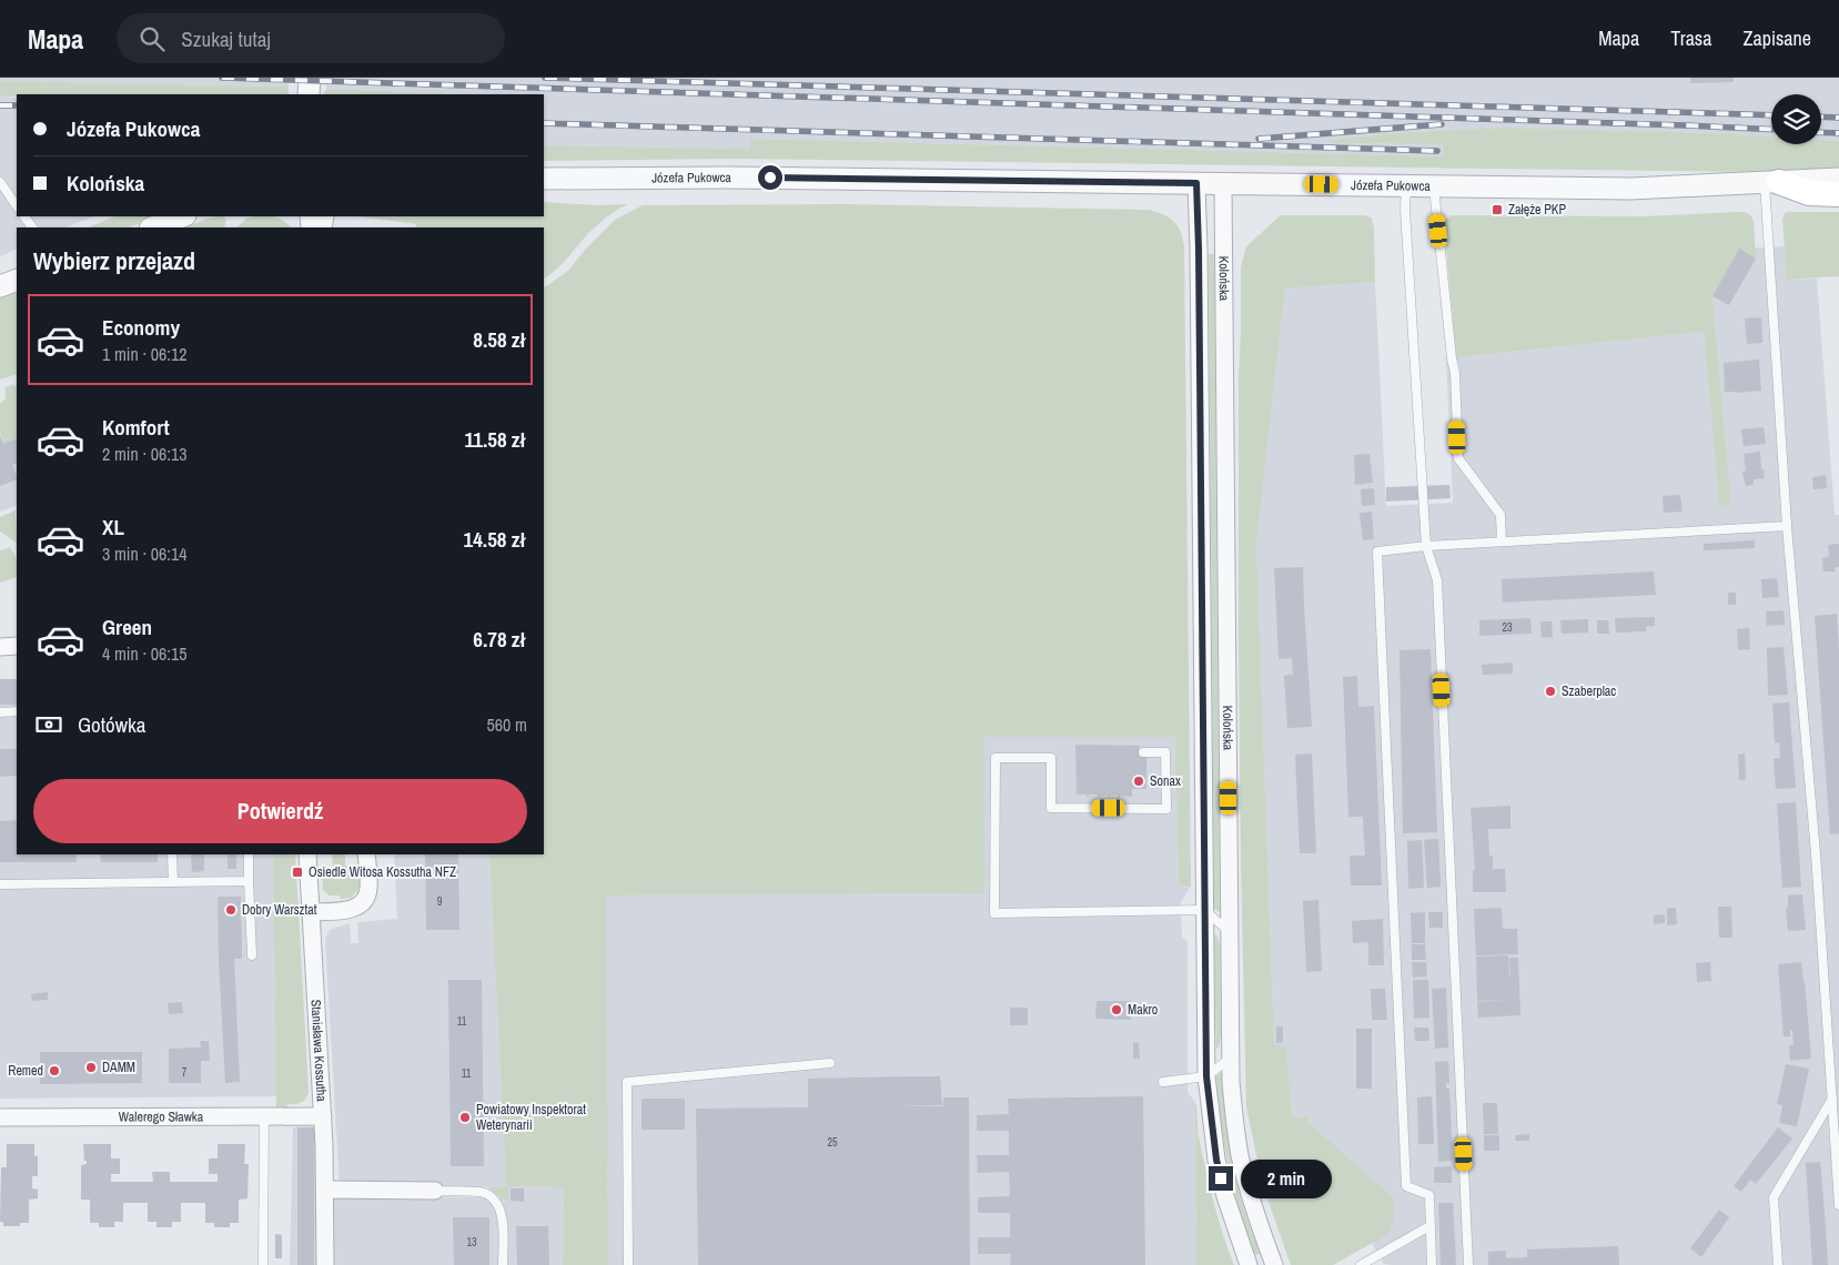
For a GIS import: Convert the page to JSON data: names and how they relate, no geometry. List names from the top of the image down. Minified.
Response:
{"streets":{"street":["Józefa Pukowca","Kolońska","Stanisława Kossutha","Walerego Sławka"]},"crossings":[["Józefa Pukowca","Kolońska"],["Stanisława Kossutha","Walerego Sławka"]],"places":{"transit":["Załęże PKP","Osiedle Witosa Kossutha NFZ"],"other":["Szaberplac","Sonax","Dobry Warsztat","Makro","DAMM","Remed","Powiatowy Inspektorat Weterynarii"]},"house_numbers":["23","9","11","7","11","25","13"],"page":{"header":"Mapa","search":"Szukaj tutaj","nav":["Mapa","Trasa","Zapisane"],"banner":["Józefa Pukowca","Kolońska"],"heading":"Wybierz przejazd","list":[{"name":"Economy","note":"1 min · 06:12","value":"8.58 zł"},{"name":"Komfort","note":"2 min · 06:13","value":"11.58 zł"},{"name":"XL","note":"3 min · 06:14","value":"14.58 zł"},{"name":"Green","note":"4 min · 06:15","value":"6.78 zł"}],"pay":["Gotówka","560 m"],"buttons":"Potwierdź","bubble":"2 min"}}
